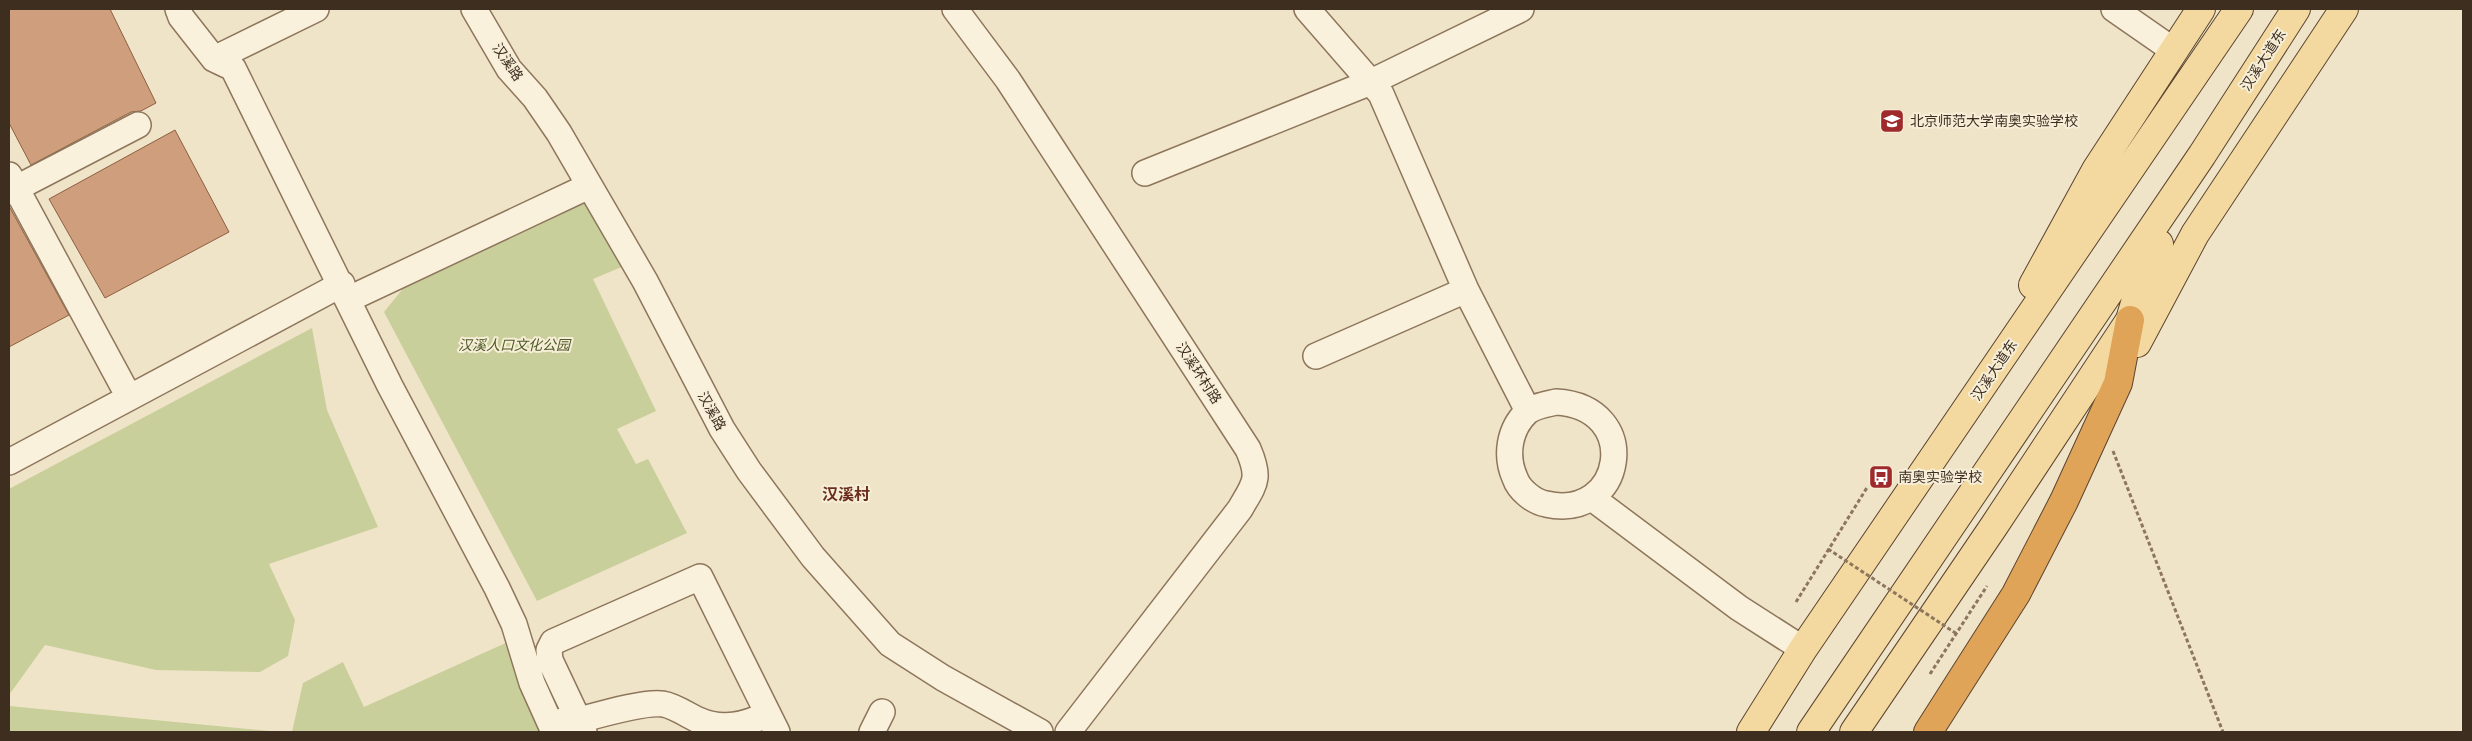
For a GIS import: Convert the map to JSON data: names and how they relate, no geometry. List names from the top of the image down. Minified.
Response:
{"streets":{"main road":["汉溪大道东"],"street":["汉溪路","汉溪环村路"]},"districts":["汉溪村"],"parks":["汉溪人口文化公园"],"places":{"school or university":["北京师范大学南奥实验学校"],"bus stop":["南奥实验学校"]}}
